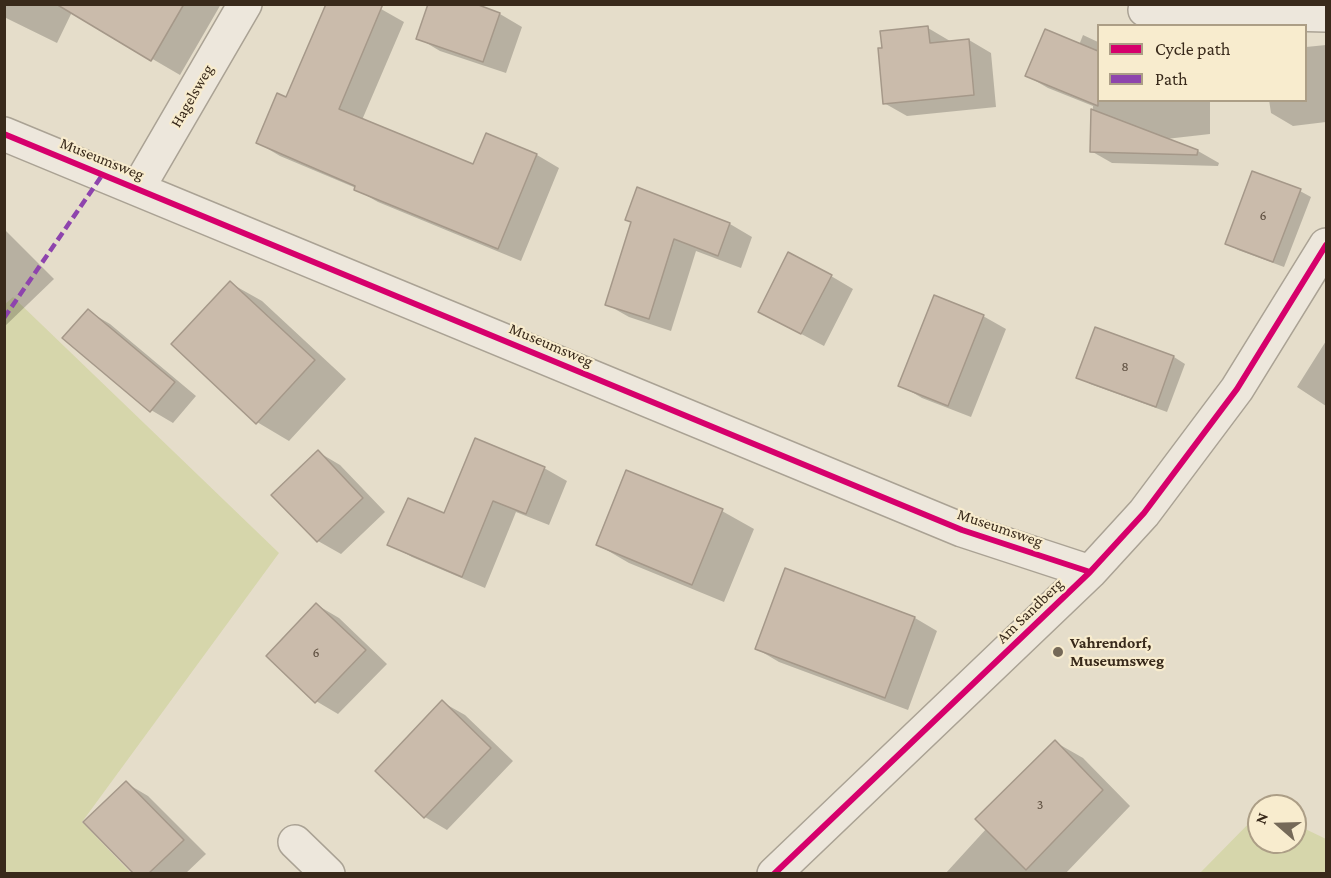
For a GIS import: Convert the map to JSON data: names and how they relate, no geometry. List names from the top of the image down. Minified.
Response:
{"streets":{"street":["Hagelsweg","Museumsweg","Am Sandberg"]},"crossings":[["Hagelsweg","Museumsweg"],["Museumsweg","Am Sandberg"]],"places":["Vahrendorf, Museumsweg"],"house_numbers":["6","8","6","3"],"legend":["Cycle path","Path"],"north":"left"}
